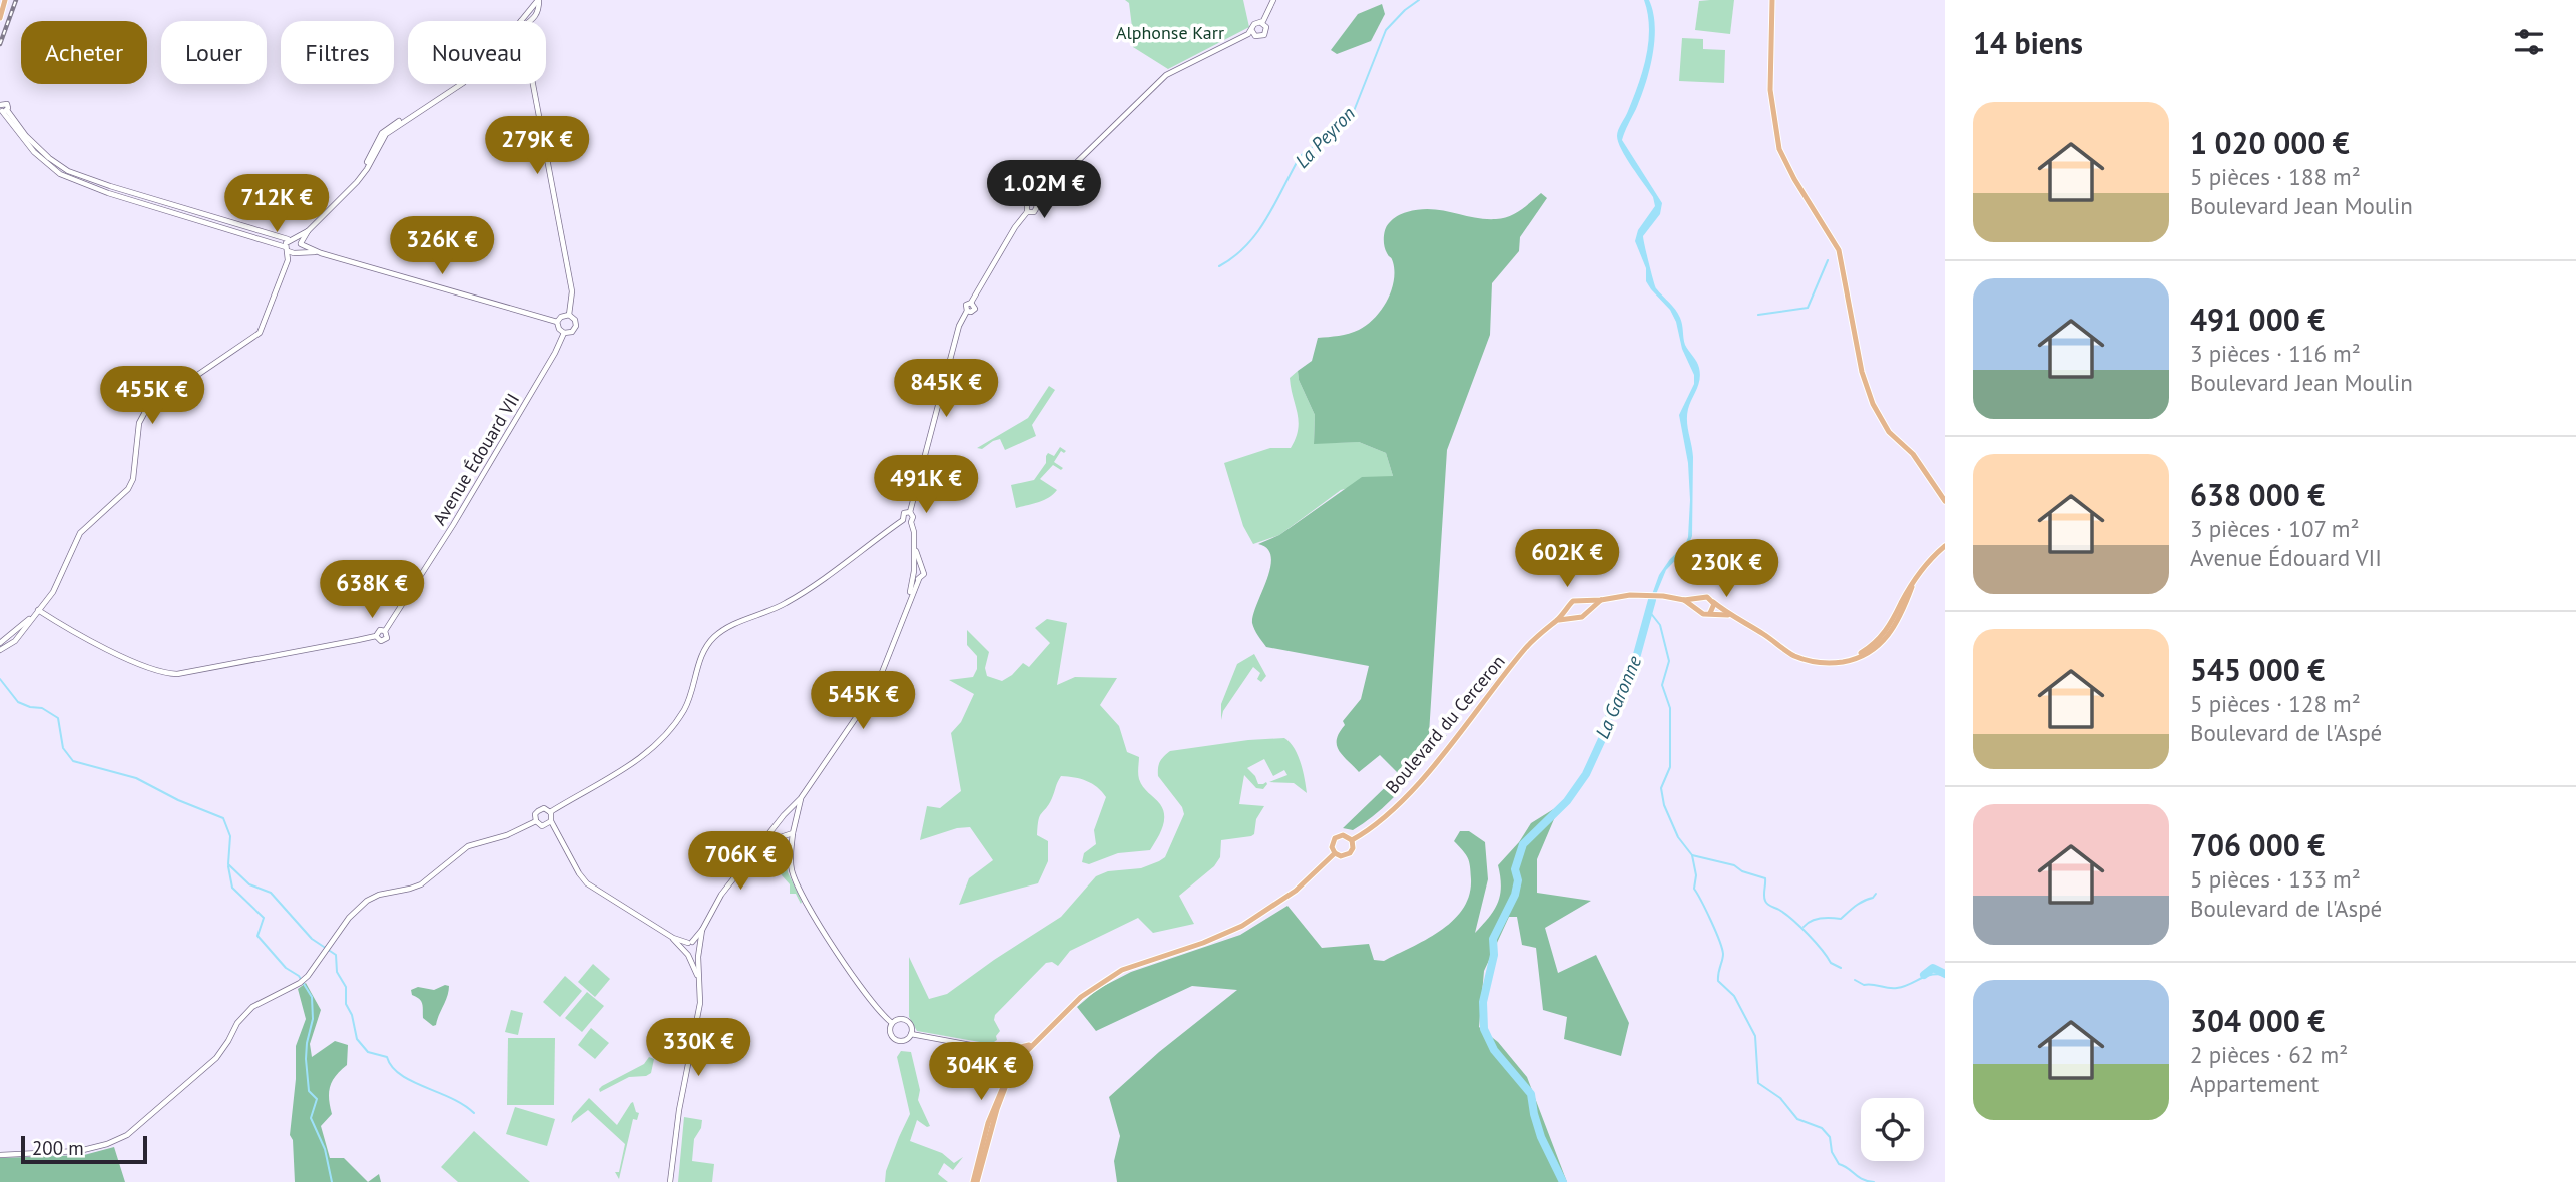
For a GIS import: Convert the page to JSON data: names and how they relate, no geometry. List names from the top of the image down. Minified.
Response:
{"streets":{"main road":["Boulevard du Cerceron"],"street":["Avenue Édouard VII"]},"water":["La Peyron","La Garonne"],"parks":["Alphonse Karr"],"scale_bar":"200 m","page":{"heading":"14 biens","chip":["Acheter","Louer","Filtres","Nouveau"],"list":[{"name":"1 020 000 €","note":"5 pièces · 188 m² · Boulevard Jean Moulin"},{"name":"491 000 €","note":"3 pièces · 116 m² · Boulevard Jean Moulin"},{"name":"638 000 €","note":"3 pièces · 107 m² · Avenue Édouard VII"},{"name":"545 000 €","note":"5 pièces · 128 m² · Boulevard de l'Aspé"},{"name":"706 000 €","note":"5 pièces · 133 m² · Boulevard de l'Aspé"},{"name":"304 000 €","note":"2 pièces · 62 m² · Appartement"}],"price":["279K €","1.02M €","712K €","326K €","845K €","455K €","491K €","602K €","230K €","638K €","545K €","706K €","330K €","304K €"],"scale":"200 m"}}
